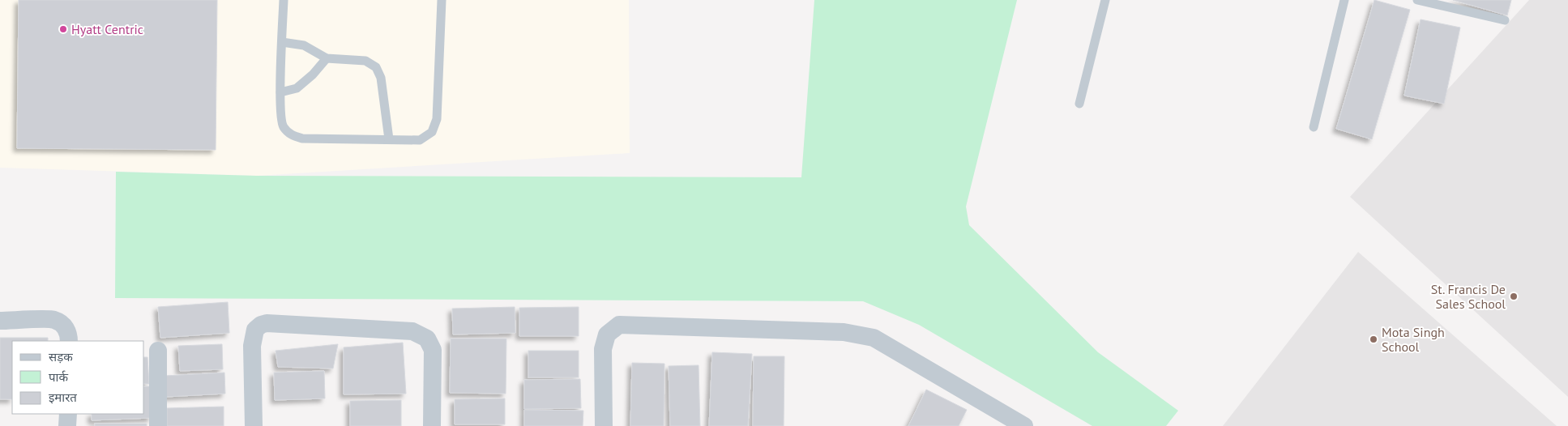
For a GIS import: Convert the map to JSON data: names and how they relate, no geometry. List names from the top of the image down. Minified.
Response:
{"places":["Hyatt Centric","St. Francis De Sales School","Mota Singh School"],"legend":["सड़क","पार्क","इमारत"]}
